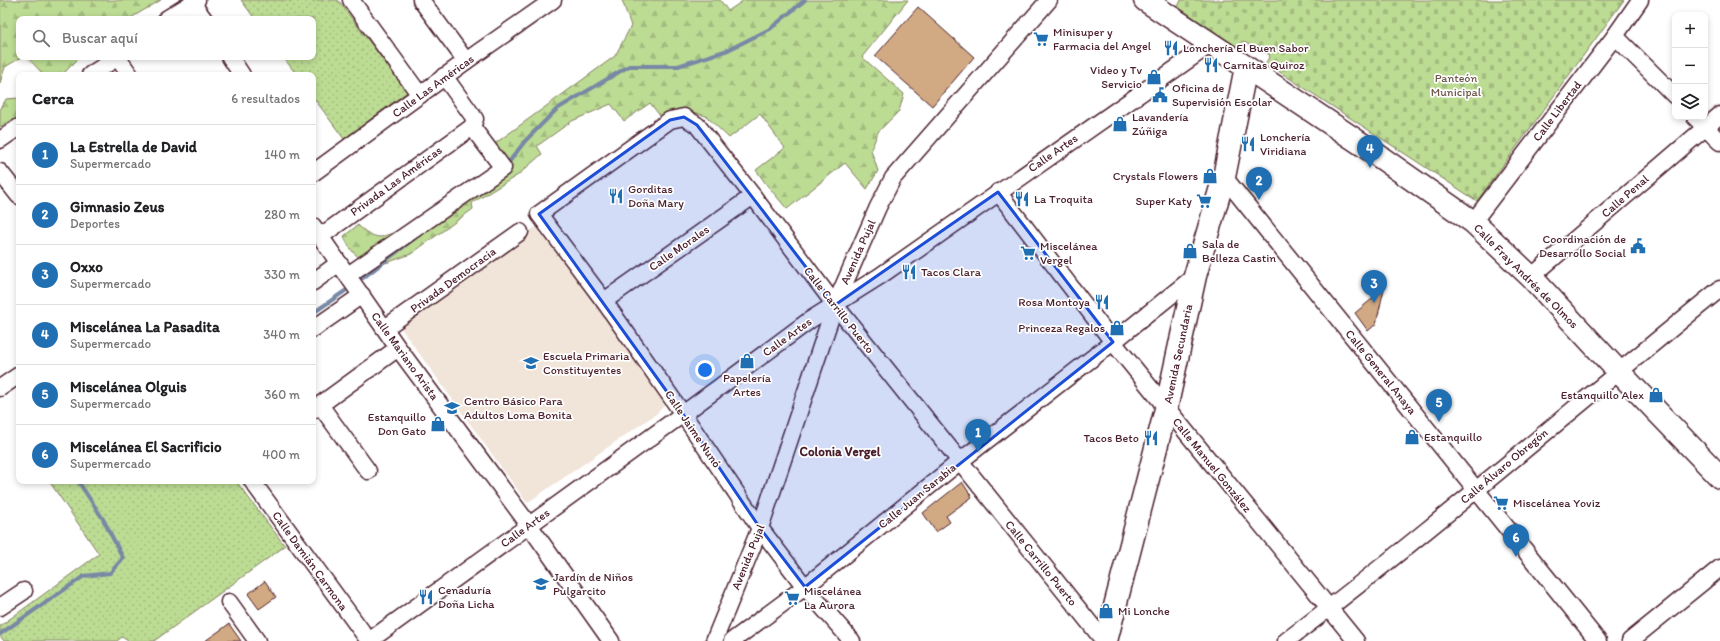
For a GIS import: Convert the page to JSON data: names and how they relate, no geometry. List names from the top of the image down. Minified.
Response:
{"streets":{"street":["Calle Las Américas","Calle Libertad","Calle Artes","Privada Las Américas","Calle Penal","Calle Morales","Avenida Pujal","Calle Fray Andrés de Olmos","Privada Democracia","Calle Carrillo Puerto","Avenida Secundaria","Calle Mariano Arista","Calle General Anaya","Calle Jaime Nunó","Calle Manuel González","Calle Álvaro Obregón","Calle Juan Sarabia","Calle Damián Carmona"]},"crossings":[["Calle Libertad","Calle Fray Andrés de Olmos"],["Calle Artes","Avenida Pujal"],["Calle Artes","Calle Fray Andrés de Olmos"],["Calle Artes","Calle Carrillo Puerto"],["Calle Artes","Calle Mariano Arista"],["Calle Artes","Calle Jaime Nunó"],["Calle Artes","Calle Manuel González"],["Calle Artes","Calle Damián Carmona"],["Privada Las Américas","Calle Mariano Arista"],["Calle Penal","Calle Fray Andrés de Olmos"],["Calle Morales","Calle Carrillo Puerto"],["Calle Morales","Calle Jaime Nunó"],["Avenida Pujal","Calle Carrillo Puerto"],["Avenida Pujal","Calle Jaime Nunó"],["Calle Fray Andrés de Olmos","Avenida Secundaria"],["Calle Fray Andrés de Olmos","Calle Álvaro Obregón"],["Privada Democracia","Calle Mariano Arista"],["Calle Carrillo Puerto","Avenida Secundaria"],["Calle Carrillo Puerto","Calle Jaime Nunó"],["Calle Carrillo Puerto","Calle Juan Sarabia"],["Avenida Secundaria","Calle General Anaya"],["Avenida Secundaria","Calle Manuel González"],["Avenida Secundaria","Calle Juan Sarabia"],["Calle General Anaya","Calle Álvaro Obregón"],["Calle Jaime Nunó","Calle Juan Sarabia"],["Calle Manuel González","Calle Álvaro Obregón"],["Calle Manuel González","Calle Juan Sarabia"]],"districts":["Colonia Vergel"],"parks":["Panteón Municipal"],"places":{"supermarket":["Minisuper y Farmacia del Angel","Super Katy","Miscelánea Vergel","Miscelánea Yoviz","Miscelánea La Aurora"],"restaurant":["Lonchería El Buen Sabor","Carnitas Quiroz","Lonchería Viridiana","Gorditas Doña Mary","La Troquita","Tacos Clara","Rosa Montoya","Tacos Beto","Cenaduría Doña Licha"],"shop":["Video y Tv Servicio","Lavandería Zúñiga","Crystals Flowers","Sala de Belleza Castin","Princeza Regalos","Papelería Artes","Estanquillo Alex","Estanquillo Don Gato","Estanquillo","Mi Lonche"],"public building":["Oficina de Supervisión Escolar","Coordinación de Desarrollo Social"],"school or university":["Escuela Primaria Constituyentes","Centro Básico Para Adultos Loma Bonita","Jardín de Niños Pulgarcito"]},"page":{"map_buttons":["+","−"],"search":"Buscar aquí","heading":["Cerca","6 resultados"],"list":[{"mark":"1","name":"La Estrella de David","note":"Supermercado","value":"140 m"},{"mark":"2","name":"Gimnasio Zeus","note":"Deportes","value":"280 m"},{"mark":"3","name":"Oxxo","note":"Supermercado","value":"330 m"},{"mark":"4","name":"Miscelánea La Pasadita","note":"Supermercado","value":"340 m"},{"mark":"5","name":"Miscelánea Olguis","note":"Supermercado","value":"360 m"},{"mark":"6","name":"Miscelánea El Sacrificio","note":"Supermercado","value":"400 m"}],"pins":["4","2","3","5","1","6"]}}
